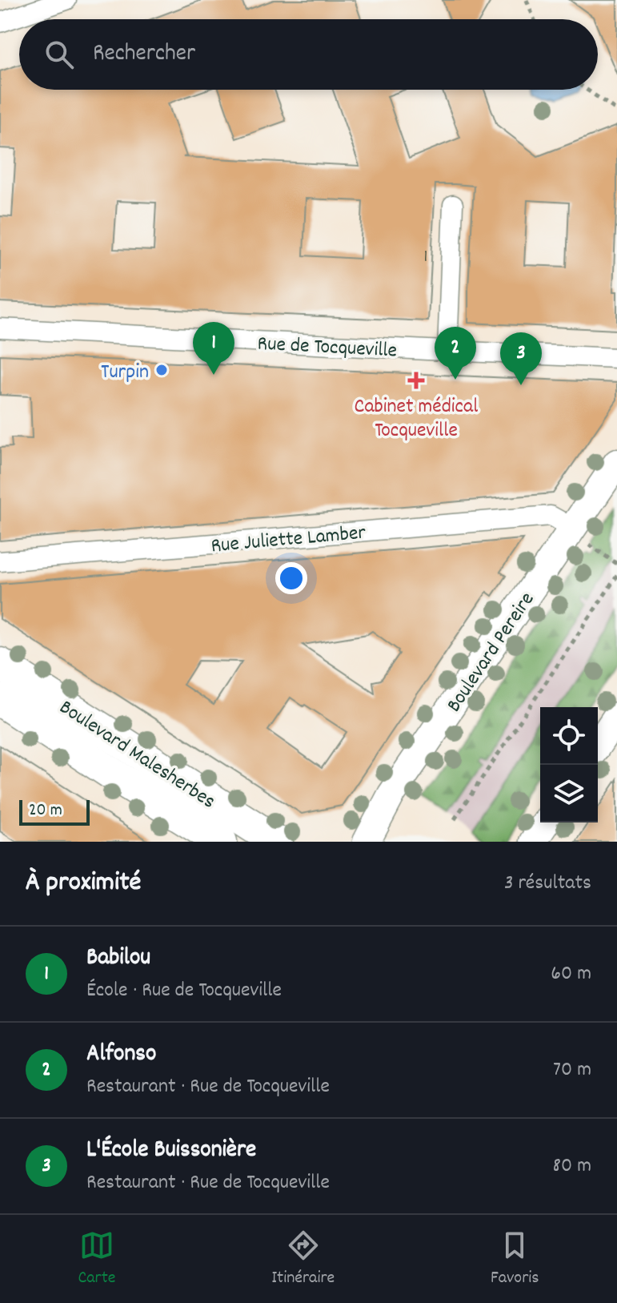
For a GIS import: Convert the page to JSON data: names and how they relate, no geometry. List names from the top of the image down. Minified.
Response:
{"streets":{"main road":["Boulevard Pereire","Boulevard Malesherbes"],"street":["Rue de Tocqueville","Rue Juliette Lamber"]},"crossings":[["Rue Juliette Lamber","Boulevard Pereire"]],"places":{"other":["Turpin"],"health":["Cabinet médical Tocqueville"]},"house_numbers":["1"],"scale_bar":"20 m","page":{"search":"Rechercher","pins":["1","2","3"],"scale":"20 m","heading":["À proximité","3 résultats"],"list":[{"mark":"1","name":"Babilou","note":"École · Rue de Tocqueville","value":"60 m"},{"mark":"2","name":"Alfonso","note":"Restaurant · Rue de Tocqueville","value":"70 m"},{"mark":"3","name":"L'École Buissonière","note":"Restaurant · Rue de Tocqueville","value":"80 m"}],"nav":["Carte","Itinéraire","Favoris"]}}
